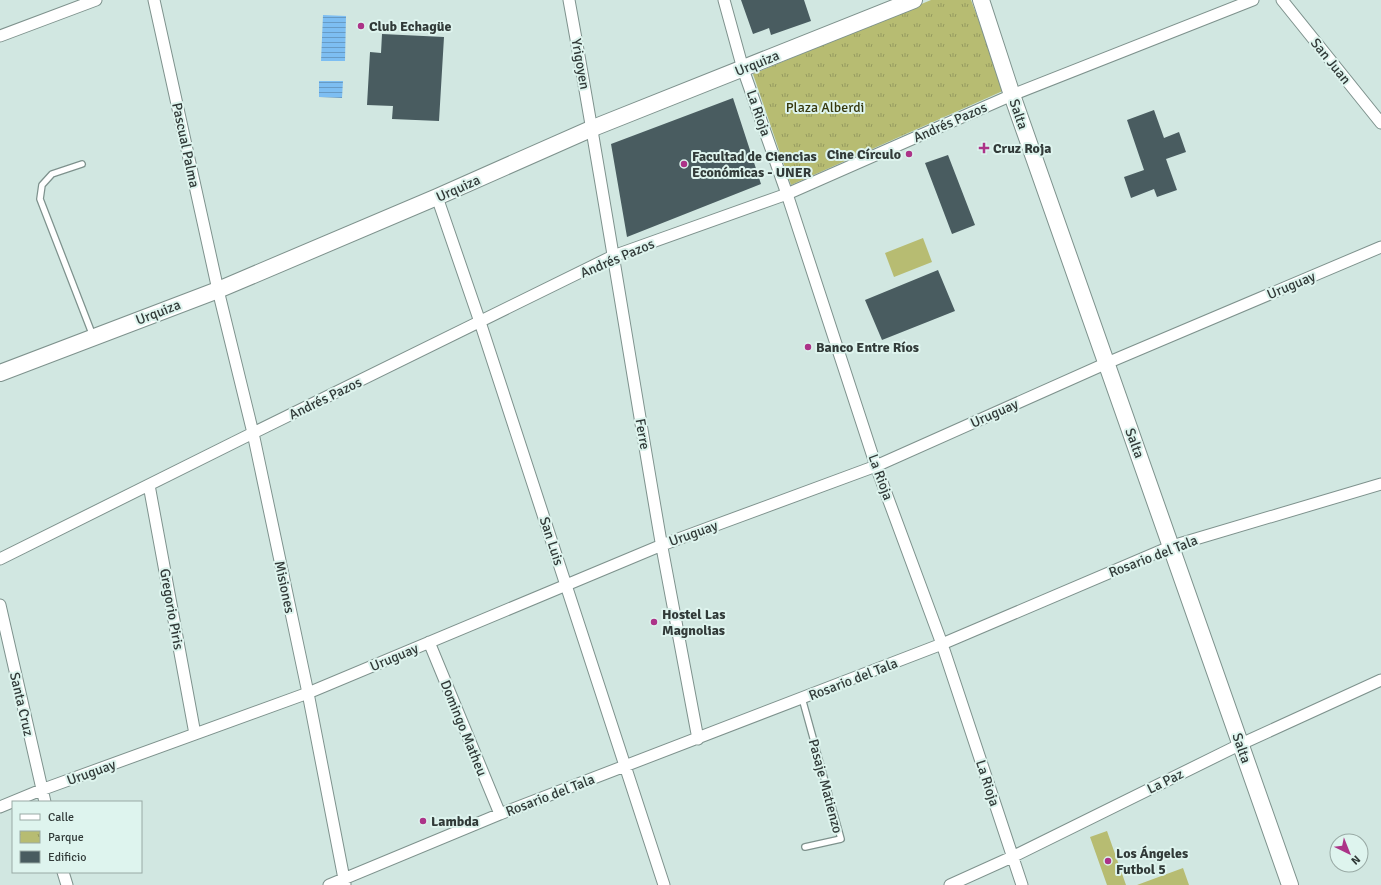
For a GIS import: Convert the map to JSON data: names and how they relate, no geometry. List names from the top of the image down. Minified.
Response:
{"streets":{"street":["San Juan","Urquiza","Yrigoyen","La Rioja","Salta","Andrés Pazos","Pascual Palma","Uruguay","Ferre","San Luis","Rosario del Tala","Misiones","Gregorio Piris","Santa Cruz","Domingo Matheu","La Paz"],"lane":["Pasaje Matienzo"]},"crossings":[["Urquiza","Yrigoyen"],["Urquiza","La Rioja"],["Urquiza","Pascual Palma"],["Urquiza","Ferre"],["Urquiza","San Luis"],["Urquiza","Misiones"],["Yrigoyen","Ferre"],["La Rioja","Andrés Pazos"],["La Rioja","Uruguay"],["La Rioja","Rosario del Tala"],["La Rioja","La Paz"],["Salta","Andrés Pazos"],["Salta","Uruguay"],["Salta","Rosario del Tala"],["Salta","La Paz"],["Andrés Pazos","Ferre"],["Andrés Pazos","San Luis"],["Andrés Pazos","Misiones"],["Andrés Pazos","Gregorio Piris"],["Pascual Palma","Misiones"],["Uruguay","Ferre"],["Uruguay","San Luis"],["Uruguay","Misiones"],["Uruguay","Gregorio Piris"],["Uruguay","Santa Cruz"],["Uruguay","Domingo Matheu"],["Ferre","Rosario del Tala"],["San Luis","Rosario del Tala"],["Rosario del Tala","Misiones"],["Rosario del Tala","Domingo Matheu"],["Rosario del Tala","Pasaje Matienzo"]],"parks":["Plaza Alberdi"],"places":{"other":["Club Echagüe","Cine Círculo","Facultad de Ciencias Económicas - UNER","Banco Entre Ríos","Hostel Las Magnolias","Lambda","Los Ángeles Futbol 5"],"health":["Cruz Roja"]},"legend":["Calle","Parque","Edificio"],"north":"bottom right"}
